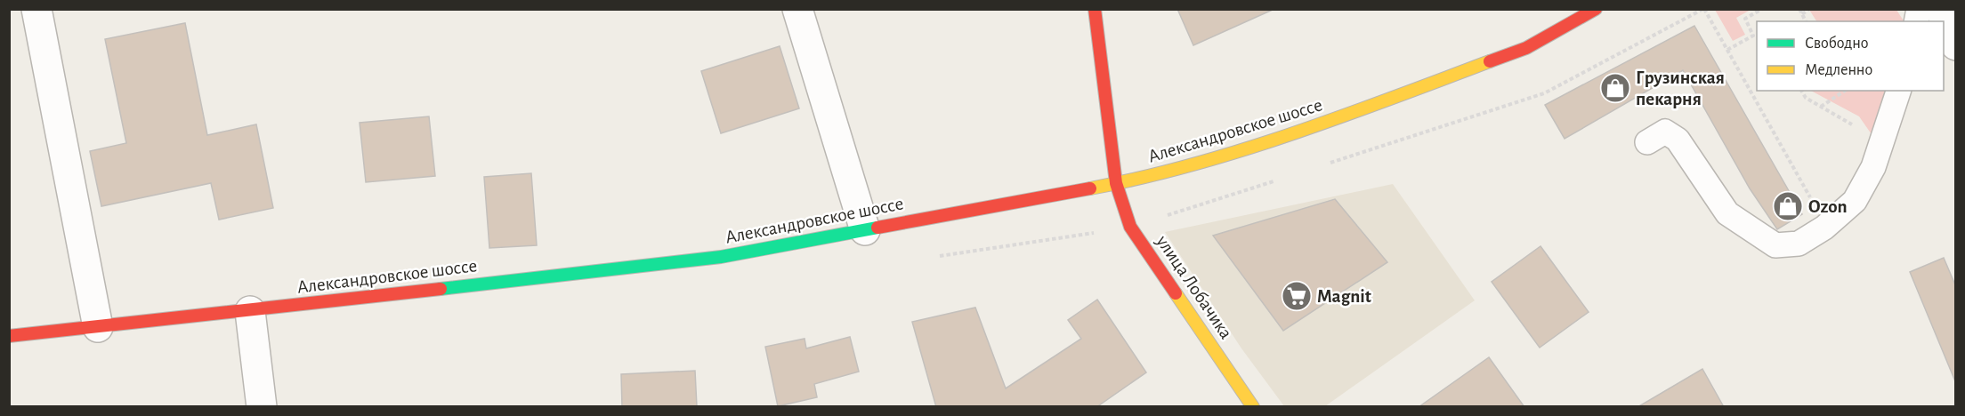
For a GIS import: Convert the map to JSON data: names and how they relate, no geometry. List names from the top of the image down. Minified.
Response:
{"streets":{"street":["Александровское шоссе","улица Лобачика"]},"crossings":[["Александровское шоссе","улица Лобачика"]],"places":{"shop":["Грузинская пекарня","Ozon"],"supermarket":["Magnit"]},"legend":["Свободно","Медленно"]}
